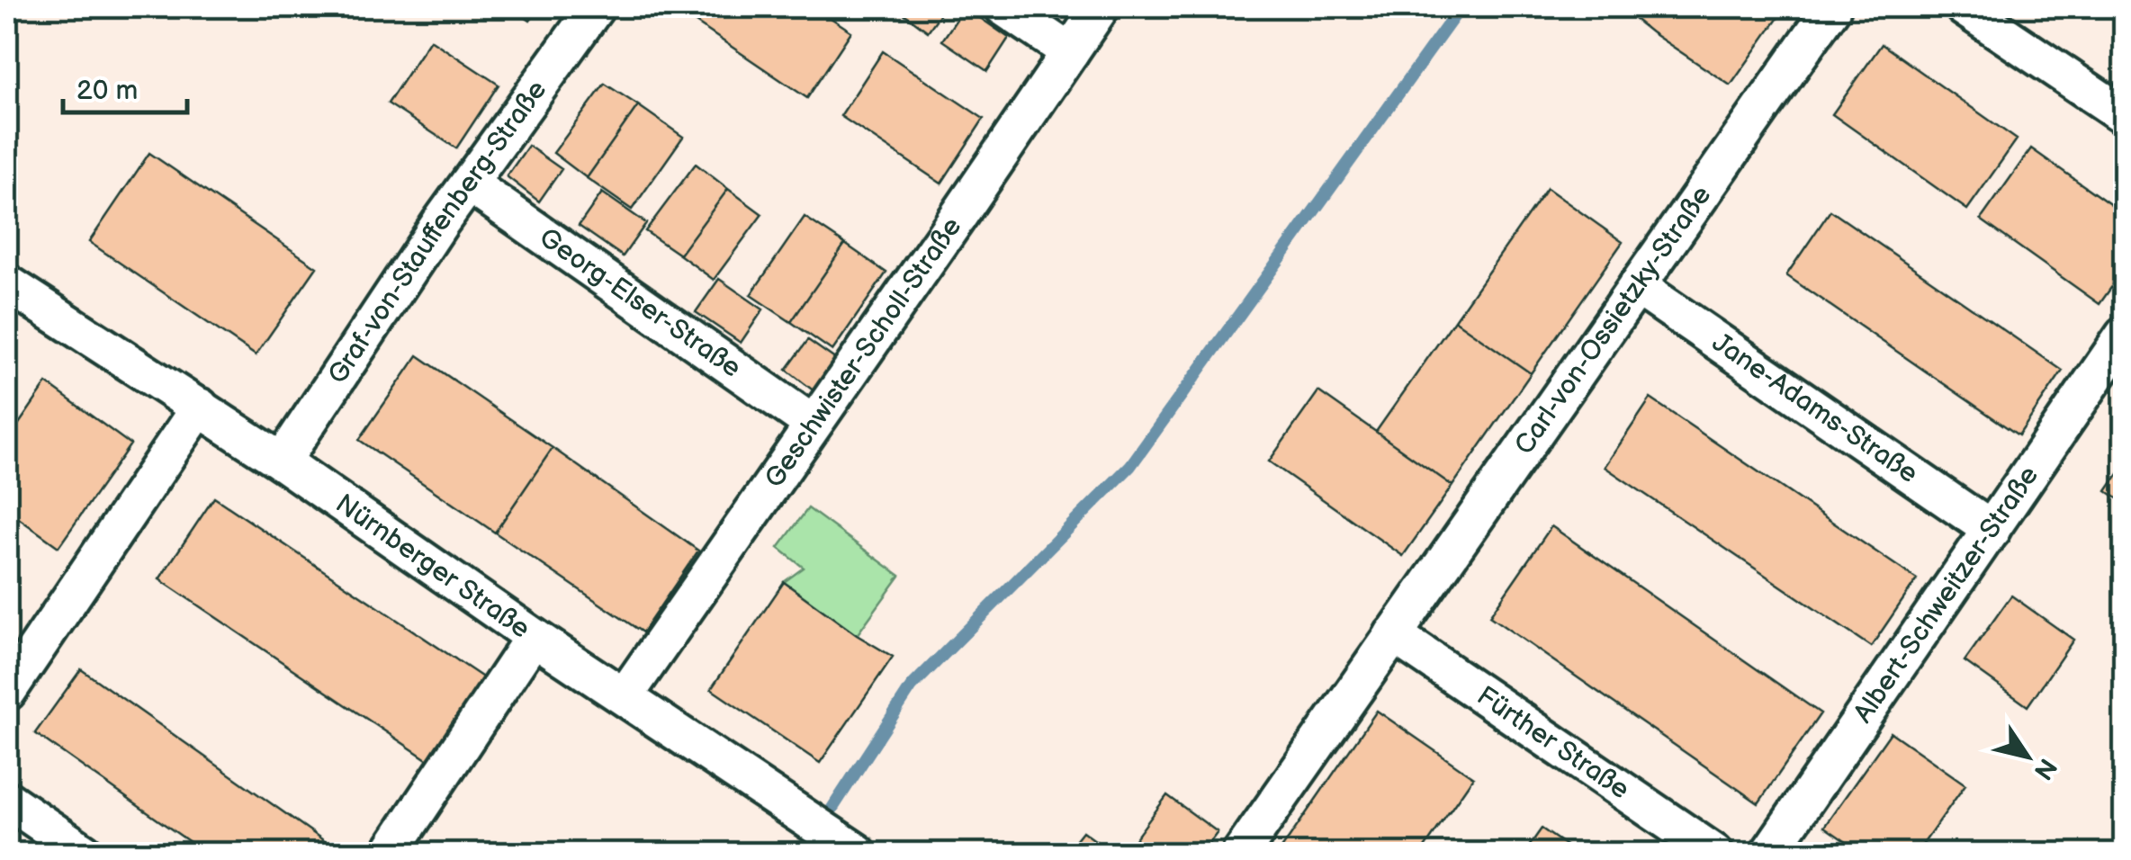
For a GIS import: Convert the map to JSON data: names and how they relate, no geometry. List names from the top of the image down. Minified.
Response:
{"streets":{"street":["Graf-von-Stauffenberg-Straße","Georg-Elser-Straße","Carl-von-Ossietzky-Straße","Geschwister-Scholl-Straße","Jane-Adams-Straße","Nürnberger Straße","Albert-Schweitzer-Straße","Fürther Straße"]},"crossings":[["Graf-von-Stauffenberg-Straße","Georg-Elser-Straße"],["Graf-von-Stauffenberg-Straße","Nürnberger Straße"],["Georg-Elser-Straße","Geschwister-Scholl-Straße"],["Carl-von-Ossietzky-Straße","Jane-Adams-Straße"],["Carl-von-Ossietzky-Straße","Fürther Straße"],["Geschwister-Scholl-Straße","Nürnberger Straße"],["Jane-Adams-Straße","Albert-Schweitzer-Straße"]],"scale_bar":"20 m","north":"bottom right"}
